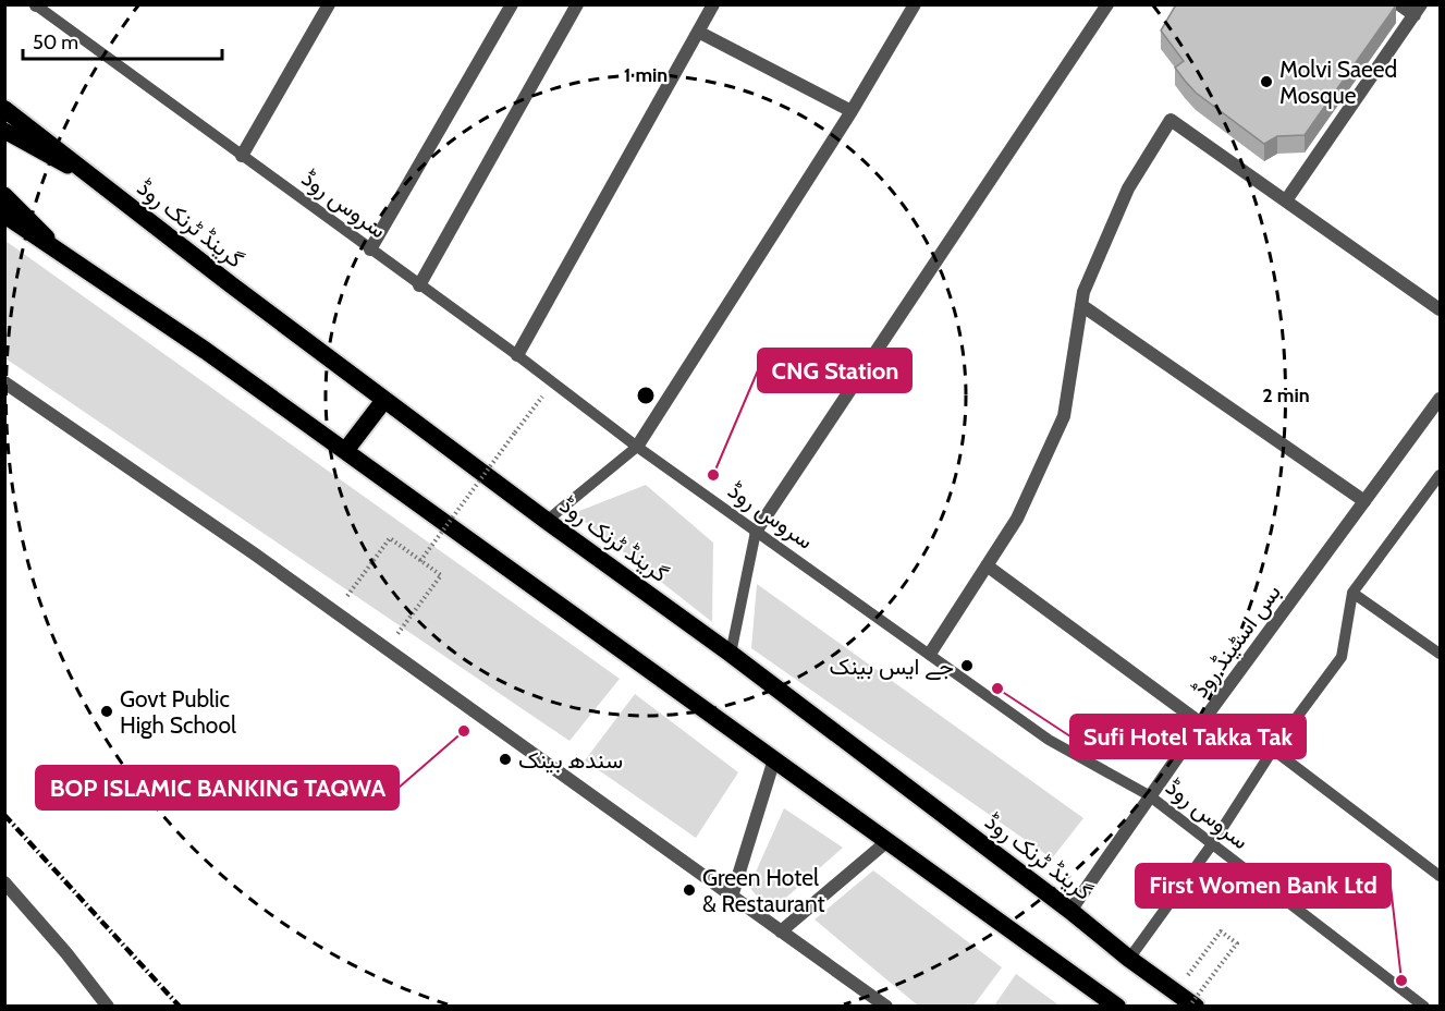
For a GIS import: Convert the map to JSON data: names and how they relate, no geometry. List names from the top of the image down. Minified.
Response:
{"streets":{"highway":["گرینڈ ٹرنک روڈ"],"street":["بس اسٹینڈ روڈ"],"lane":["سروس روڈ"]},"crossings":[["سروس روڈ","بس اسٹینڈ روڈ"],["گرینڈ ٹرنک روڈ","بس اسٹینڈ روڈ"]],"places":["Molvi Saeed Mosque","CNG Station","جے ایس بینک","Sufi Hotel Takka Tak","Govt Public High School","BOP ISLAMIC BANKING TAQWA","سندھ بینک","Green Hotel & Restaurant","First Women Bank Ltd"],"scale_bar":"50 m","rings":["1 min","2 min"]}
